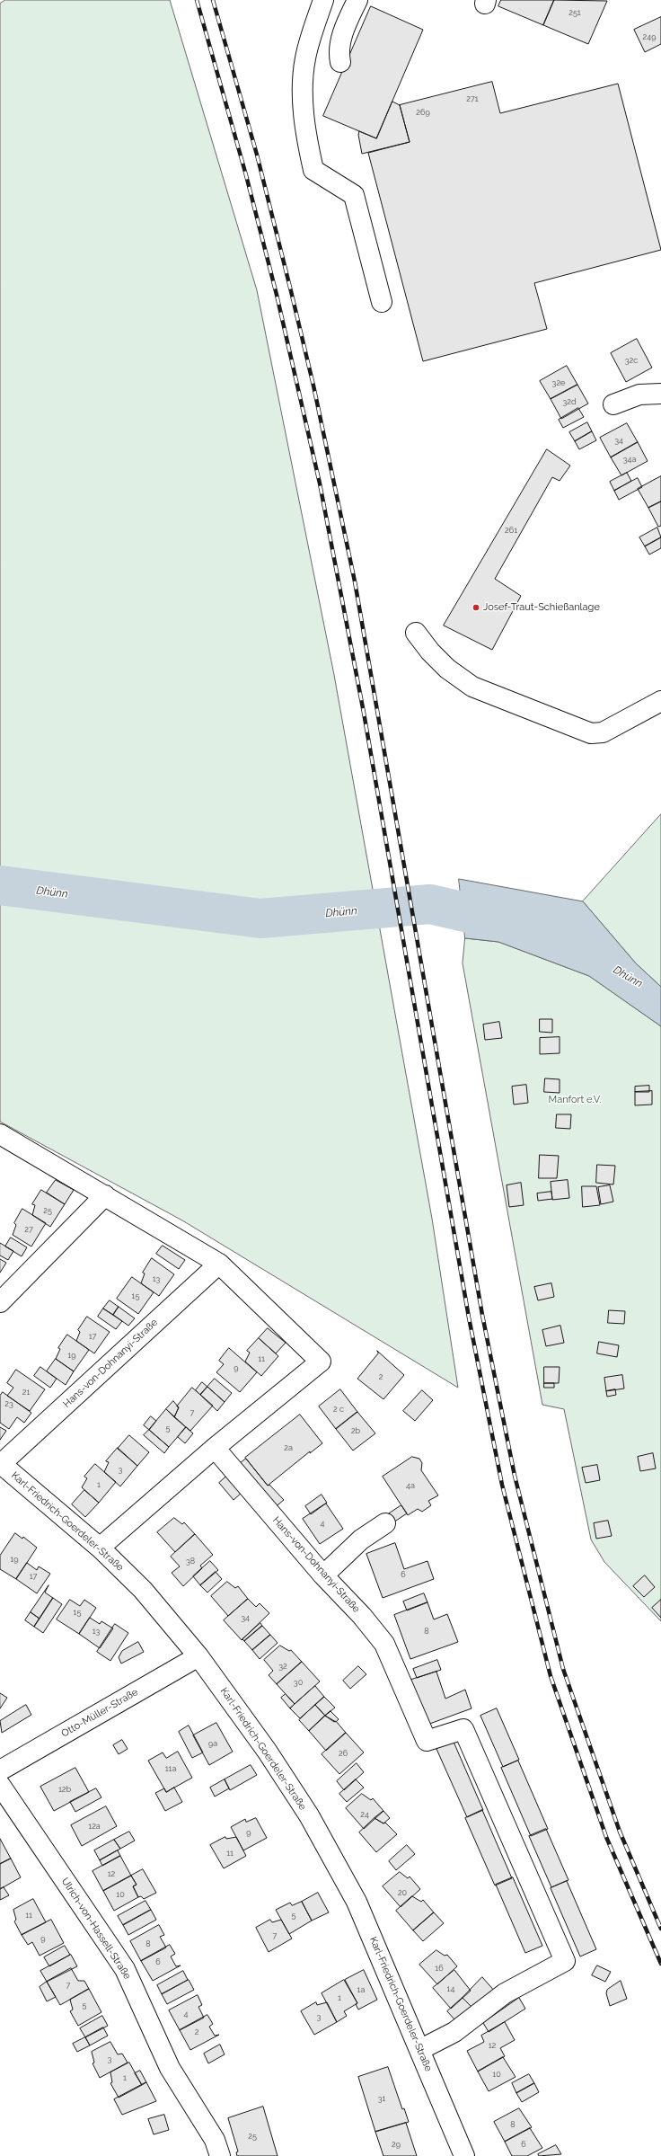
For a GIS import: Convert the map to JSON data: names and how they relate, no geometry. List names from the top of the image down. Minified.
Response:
{"streets":{"street":["Hans-von-Dohnanyi-Straße","Karl-Friedrich-Goerdeler-Straße","Otto-Müller-Straße","Ulrich-von-Hassell-Straße"]},"crossings":[["Hans-von-Dohnanyi-Straße","Karl-Friedrich-Goerdeler-Straße"],["Karl-Friedrich-Goerdeler-Straße","Otto-Müller-Straße"]],"water":["Dhünn"],"parks":["Manfort e.V."],"places":["Josef-Traut-Schießanlage"],"house_numbers":["251","249","271","269","32c","32e","32d","34","34a","261","25","27","13","15","17","19","11","9","2","21","23","2 c","7","5","2b","2a","3","1","4a","4","19","38","6","17","15","34","13","8","32","30","9a","26","11a","12b","24","12a","9","11","12","20","10","11","5","7","9","8","6","16","7","14","1a","1","5","4","3","2","12","3","10","1","31","8","25","29","6"]}
